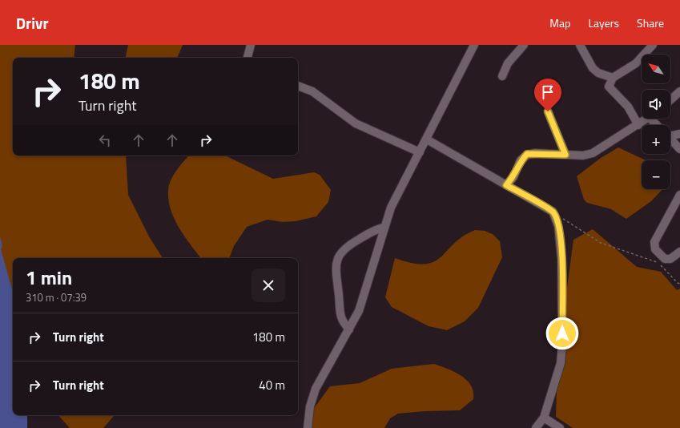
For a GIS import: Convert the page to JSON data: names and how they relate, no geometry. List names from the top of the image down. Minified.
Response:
{"north":"top left","page":{"header":"Drivr","nav":["Map","Layers","Share"],"map_buttons":["+","−"],"turn":["180 m","Turn right"],"heading":["1 min","310 m · 07:39"],"list":[{"name":"Turn right","value":"180 m"},{"name":"Turn right","value":"40 m"}]}}
